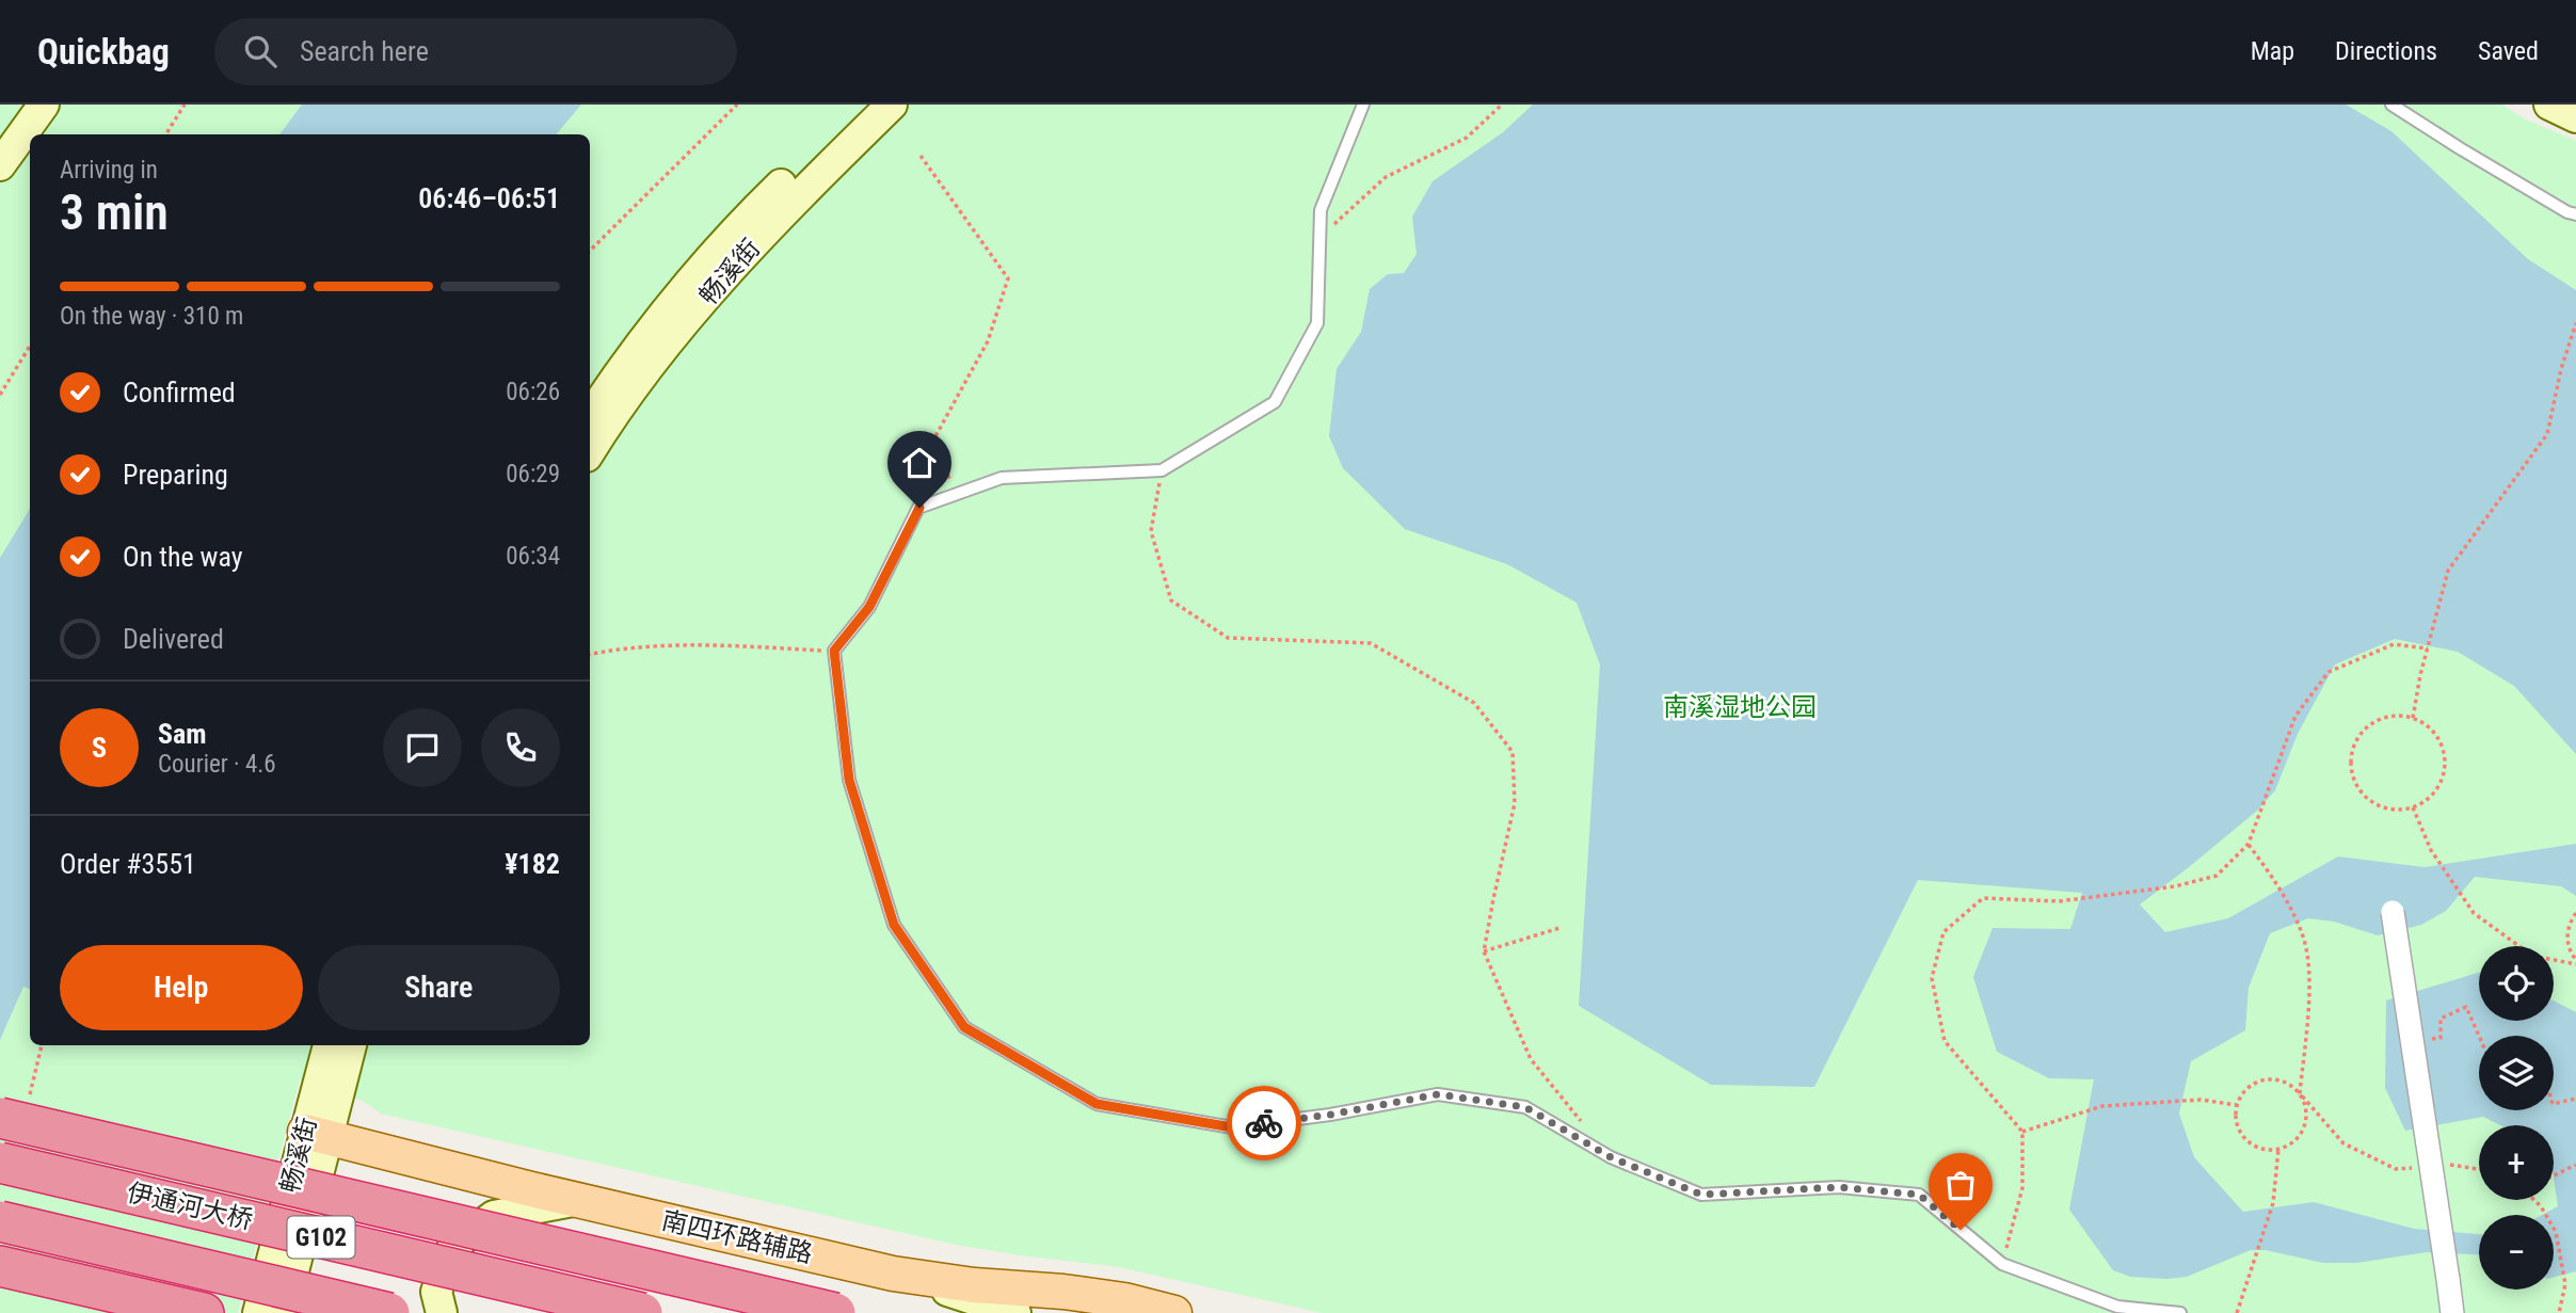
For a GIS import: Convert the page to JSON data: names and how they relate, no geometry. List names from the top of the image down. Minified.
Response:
{"streets":{"highway":["伊通河大桥","G102"],"main road":["畅溪街","南四环路辅路"]},"crossings":[["畅溪街","南四环路辅路"]],"parks":["南溪湿地公园"],"page":{"header":"Quickbag","search":"Search here","nav":["Map","Directions","Saved"],"heading":["3 min","Arriving in","06:46–06:51"],"panel":["Sam","Courier · 4.6","Order #3551","¥182"],"bar":"On the way · 310 m","list":[["Confirmed","06:26"],["Preparing","06:29"],["On the way","06:34"],"Delivered"],"round":"S","buttons":["Help","Share"],"map_buttons":["+","−"]}}
